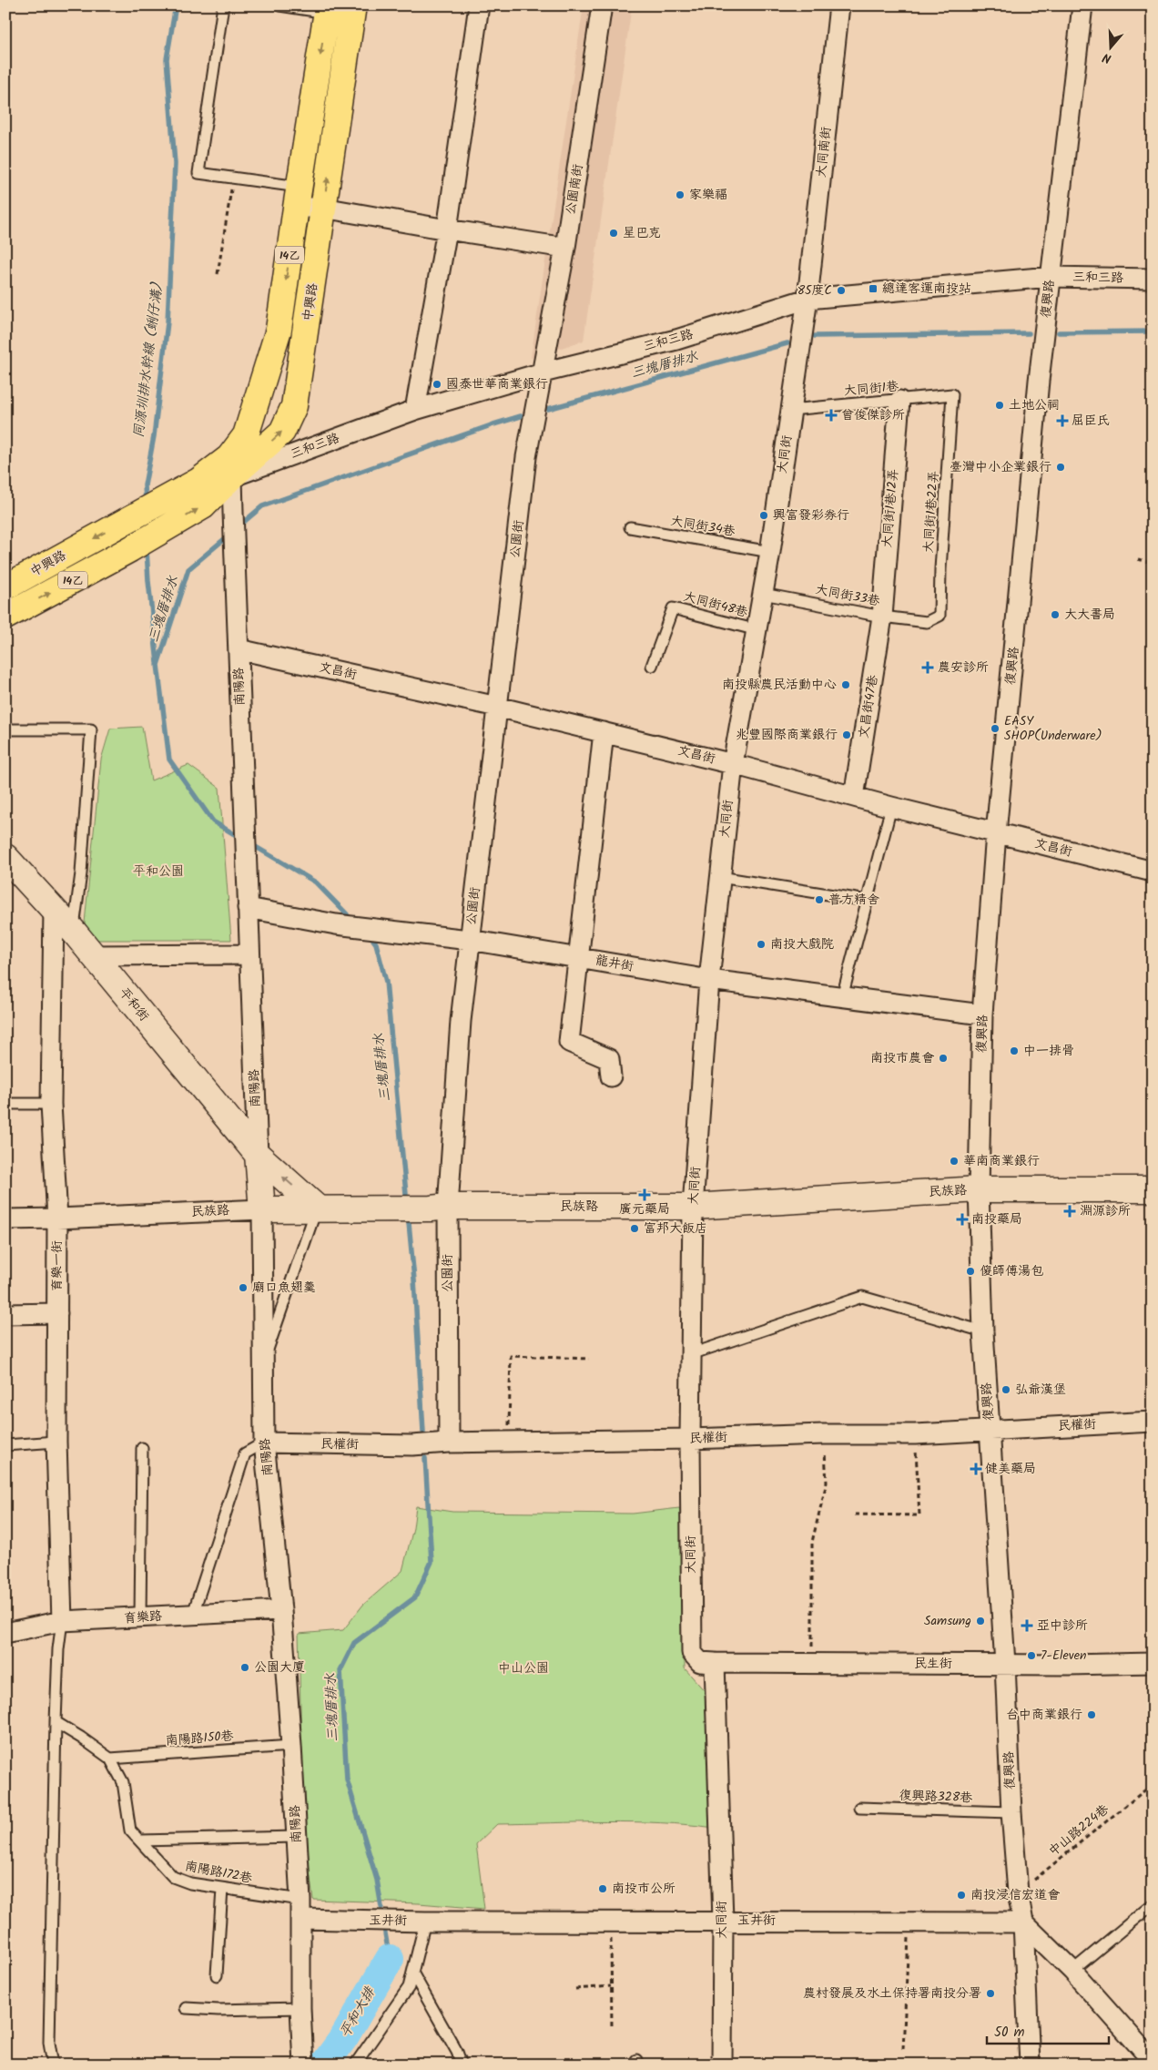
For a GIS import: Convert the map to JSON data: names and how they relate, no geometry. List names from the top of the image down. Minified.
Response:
{"streets":{"main road":["14乙","中興路","南陽路","平和街","民族路"],"street":["大同南街","公園南街","三和三路","復興路","大同街","大同街1巷12弄","公園街","文昌街","文昌街47巷","龍井街","育樂一街","民權街","育樂路","民生街","玉井街"],"lane":["大同街1巷","大同街1巷22弄","大同街34巷","大同街33巷","大同街48巷","南陽路150巷","復興路328巷","南陽路172巷"],"path":["中山路224巷"]},"crossings":[["大同南街","三和三路"],["大同南街","大同街"],["公園南街","三和三路"],["公園南街","公園街"],["三和三路","復興路"],["三和三路","中興路"],["三和三路","大同街"],["三和三路","公園街"],["三和三路","南陽路"],["復興路","文昌街"],["復興路","龍井街"],["復興路","民族路"],["復興路","民權街"],["復興路","民生街"],["復興路","復興路328巷"],["復興路","中山路224巷"],["復興路","玉井街"],["中興路","南陽路"],["大同街1巷","大同街"],["大同街1巷","大同街1巷12弄"],["大同街1巷","大同街1巷22弄"],["大同街","大同街34巷"],["大同街","大同街33巷"],["大同街","大同街48巷"],["大同街","文昌街"],["大同街","龍井街"],["大同街","民族路"],["大同街","民權街"],["大同街","民生街"],["大同街","玉井街"],["大同街1巷12弄","大同街33巷"],["大同街1巷12弄","文昌街47巷"],["大同街1巷22弄","大同街33巷"],["公園街","文昌街"],["公園街","龍井街"],["公園街","民族路"],["公園街","民權街"],["大同街33巷","文昌街47巷"],["文昌街","南陽路"],["文昌街","文昌街47巷"],["南陽路","龍井街"],["南陽路","平和街"],["南陽路","民族路"],["南陽路","民權街"],["南陽路","育樂路"],["南陽路","南陽路150巷"],["南陽路","南陽路172巷"],["南陽路","玉井街"],["平和街","民族路"],["平和街","育樂一街"],["民族路","育樂一街"],["育樂一街","育樂路"],["南陽路150巷","南陽路172巷"]],"water":["同源圳排水幹線 (蜊仔溝)","三塊厝排水","平和大排"],"parks":["平和公園","中山公園"],"places":{"other":["家樂福","星巴克","85度C","國泰世華商業銀行","土地公祠","臺灣中小企業銀行","興富發彩券行","大大書局","南投縣農民活動中心","EASY SHOP(Underware)","兆豐國際商業銀行","普方精舍","南投大戲院","中一排骨","南投市農會","華南商業銀行","富邦大飯店","傻師傅湯包","廟口魚翅羹","弘爺漢堡","Samsung","7-Eleven","公園大廈","台中商業銀行","南投市公所","南投浸信宏道會","農村發展及水土保持署南投分署"],"transit":["總達客運南投站"],"health":["曾俊傑診所","屈臣氏","農安診所","廣元藥局","淵源診所","南投藥局","健美藥局","亞中診所"]},"scale_bar":"50 m","north":"bottom"}
